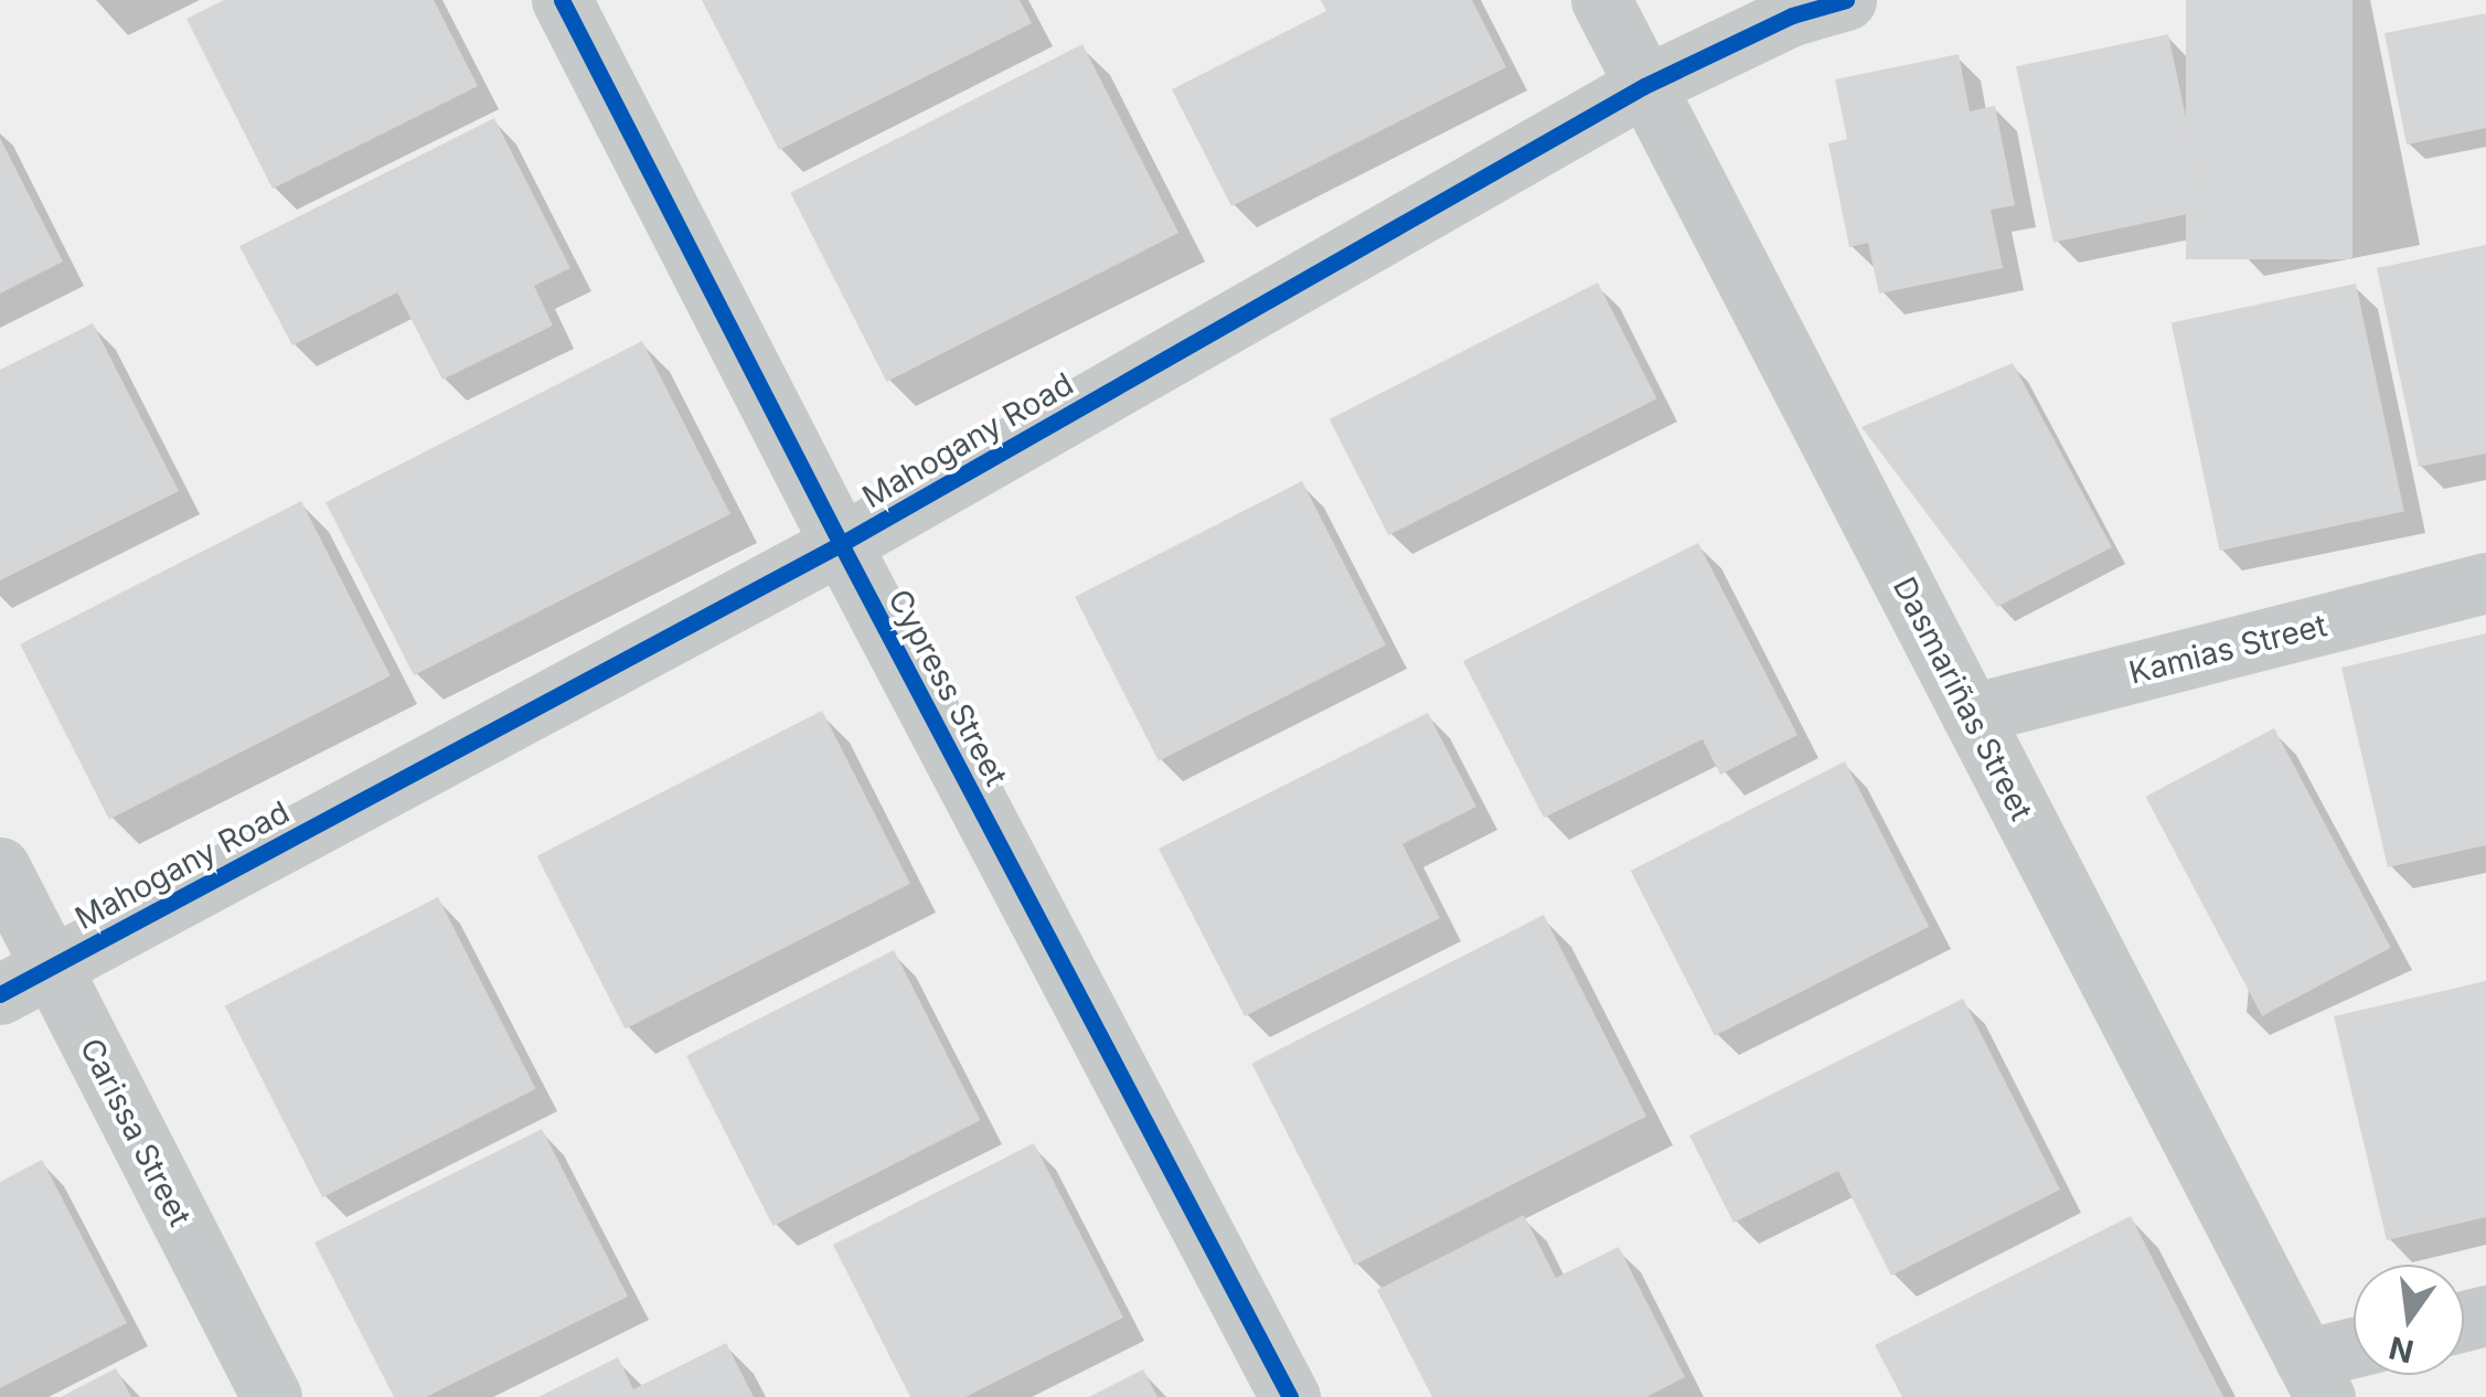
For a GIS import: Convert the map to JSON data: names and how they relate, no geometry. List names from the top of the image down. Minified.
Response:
{"streets":{"street":["Mahogany Road","Kamias Street","Cypress Street","Dasmariñas Street","Carissa Street"]},"crossings":[["Mahogany Road","Cypress Street"],["Mahogany Road","Dasmariñas Street"],["Mahogany Road","Carissa Street"],["Kamias Street","Dasmariñas Street"]],"north":"bottom"}
